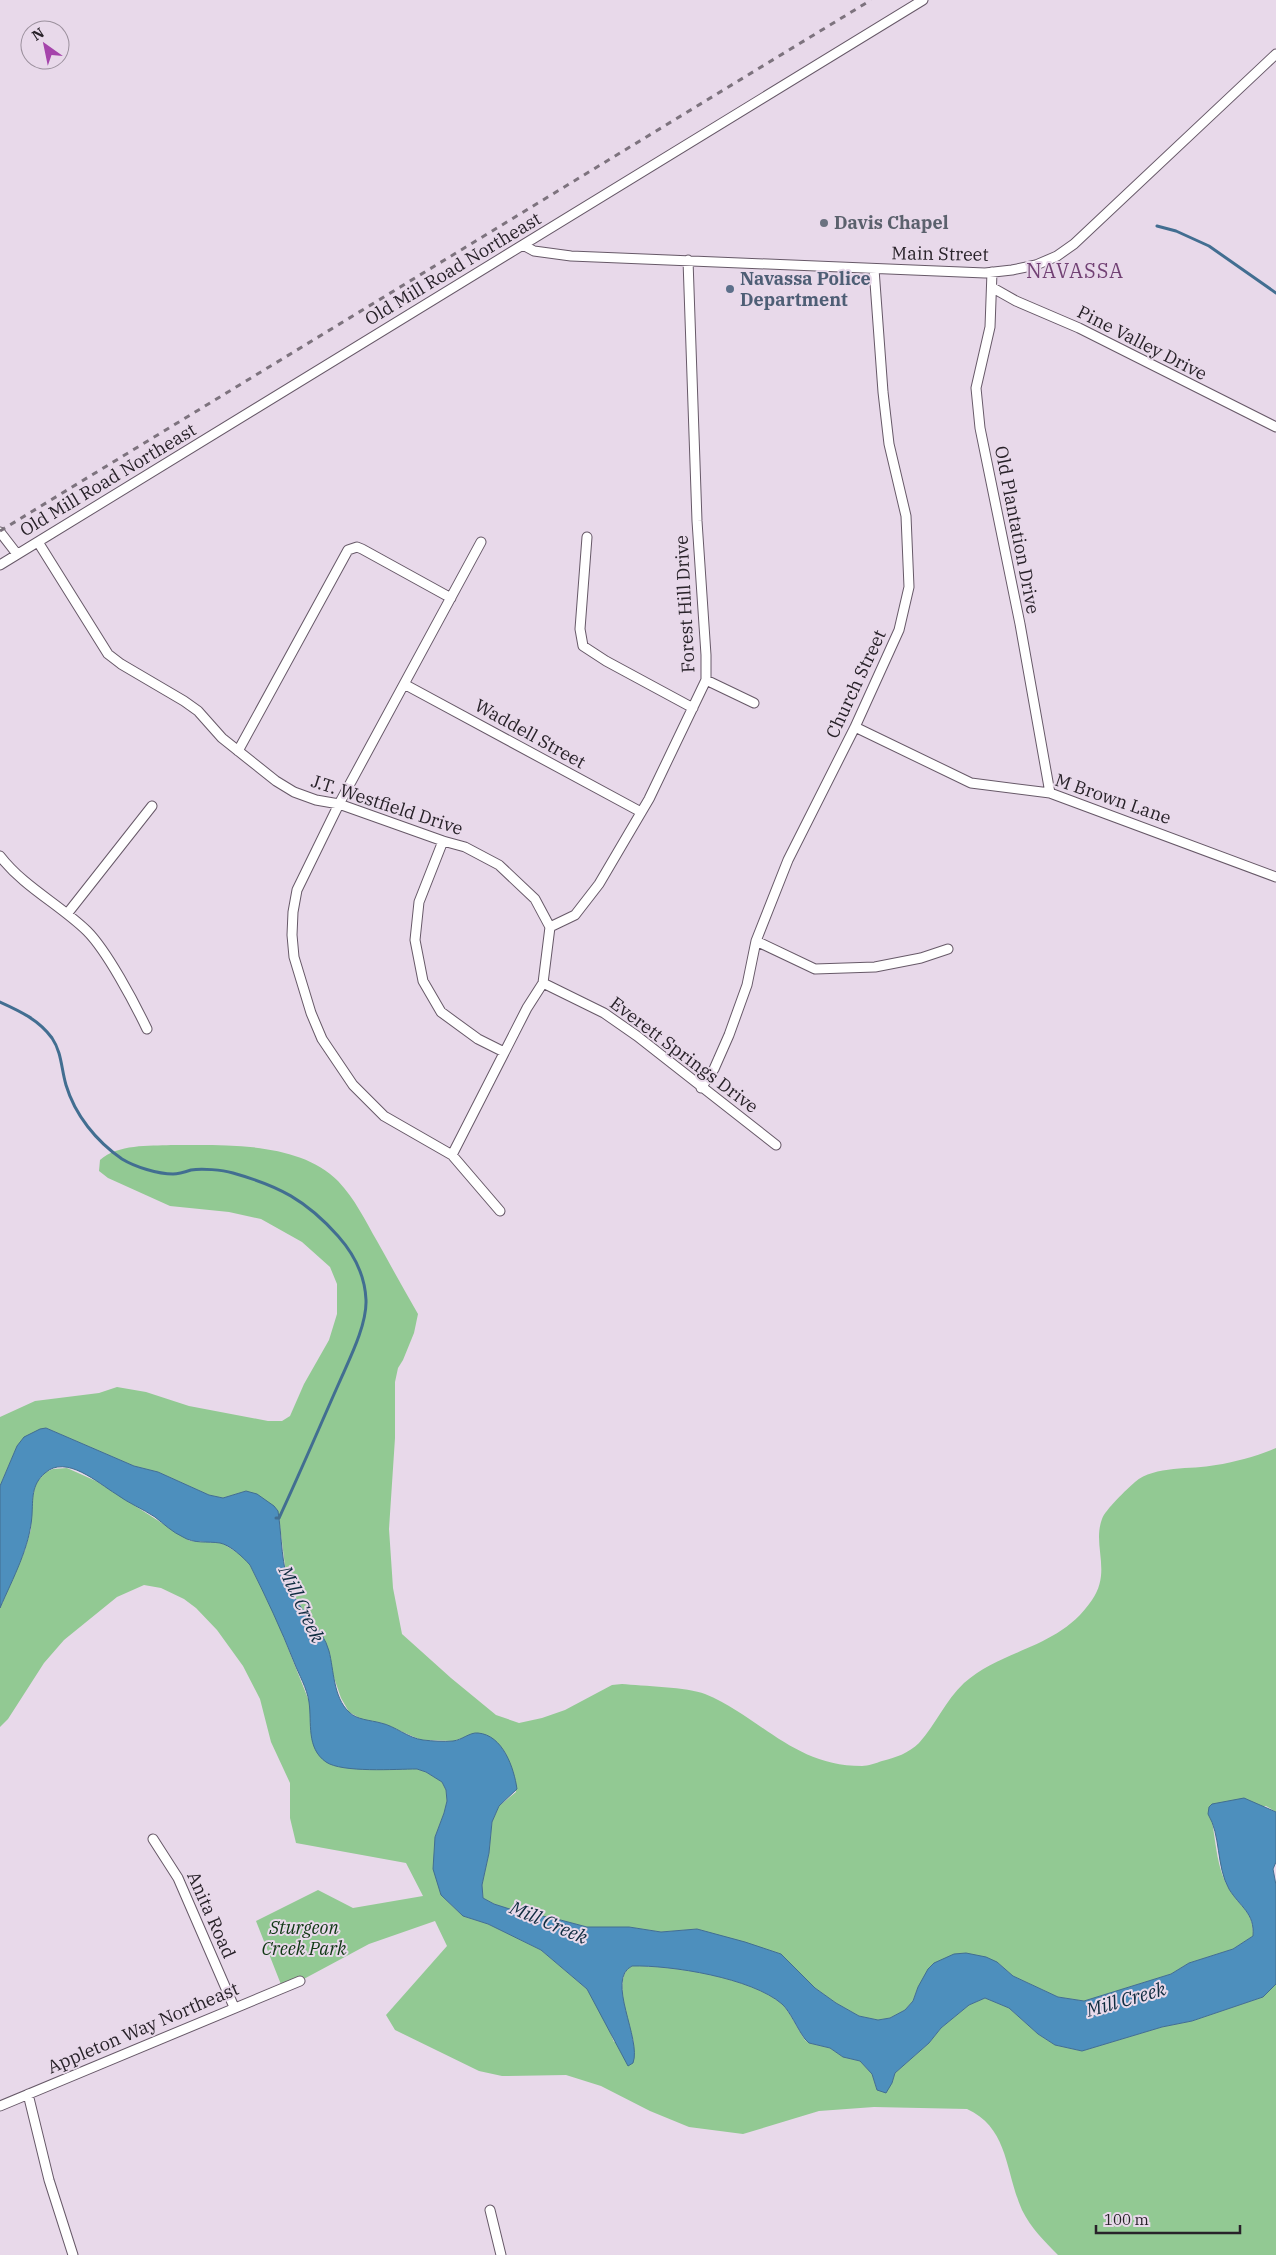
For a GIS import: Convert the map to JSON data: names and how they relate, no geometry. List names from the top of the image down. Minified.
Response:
{"streets":{"street":["Main Street","Old Mill Road Northeast","Pine Valley Drive","Old Plantation Drive","Forest Hill Drive","Church Street","Waddell Street","M Brown Lane","J.T. Westfield Drive","Everett Springs Drive","Anita Road","Appleton Way Northeast"]},"crossings":[["Main Street","Old Mill Road Northeast"],["Main Street","Old Plantation Drive"],["Main Street","Forest Hill Drive"],["Main Street","Church Street"],["Old Mill Road Northeast","J.T. Westfield Drive"],["Pine Valley Drive","Old Plantation Drive"],["Old Plantation Drive","M Brown Lane"],["Forest Hill Drive","Waddell Street"],["Forest Hill Drive","J.T. Westfield Drive"],["Church Street","M Brown Lane"],["Church Street","Everett Springs Drive"],["Anita Road","Appleton Way Northeast"]],"districts":["NAVASSA"],"water":["Mill Creek"],"parks":["Sturgeon Creek Park"],"places":["Davis Chapel","Navassa Police Department"],"scale_bar":"100 m","north":"top left"}
